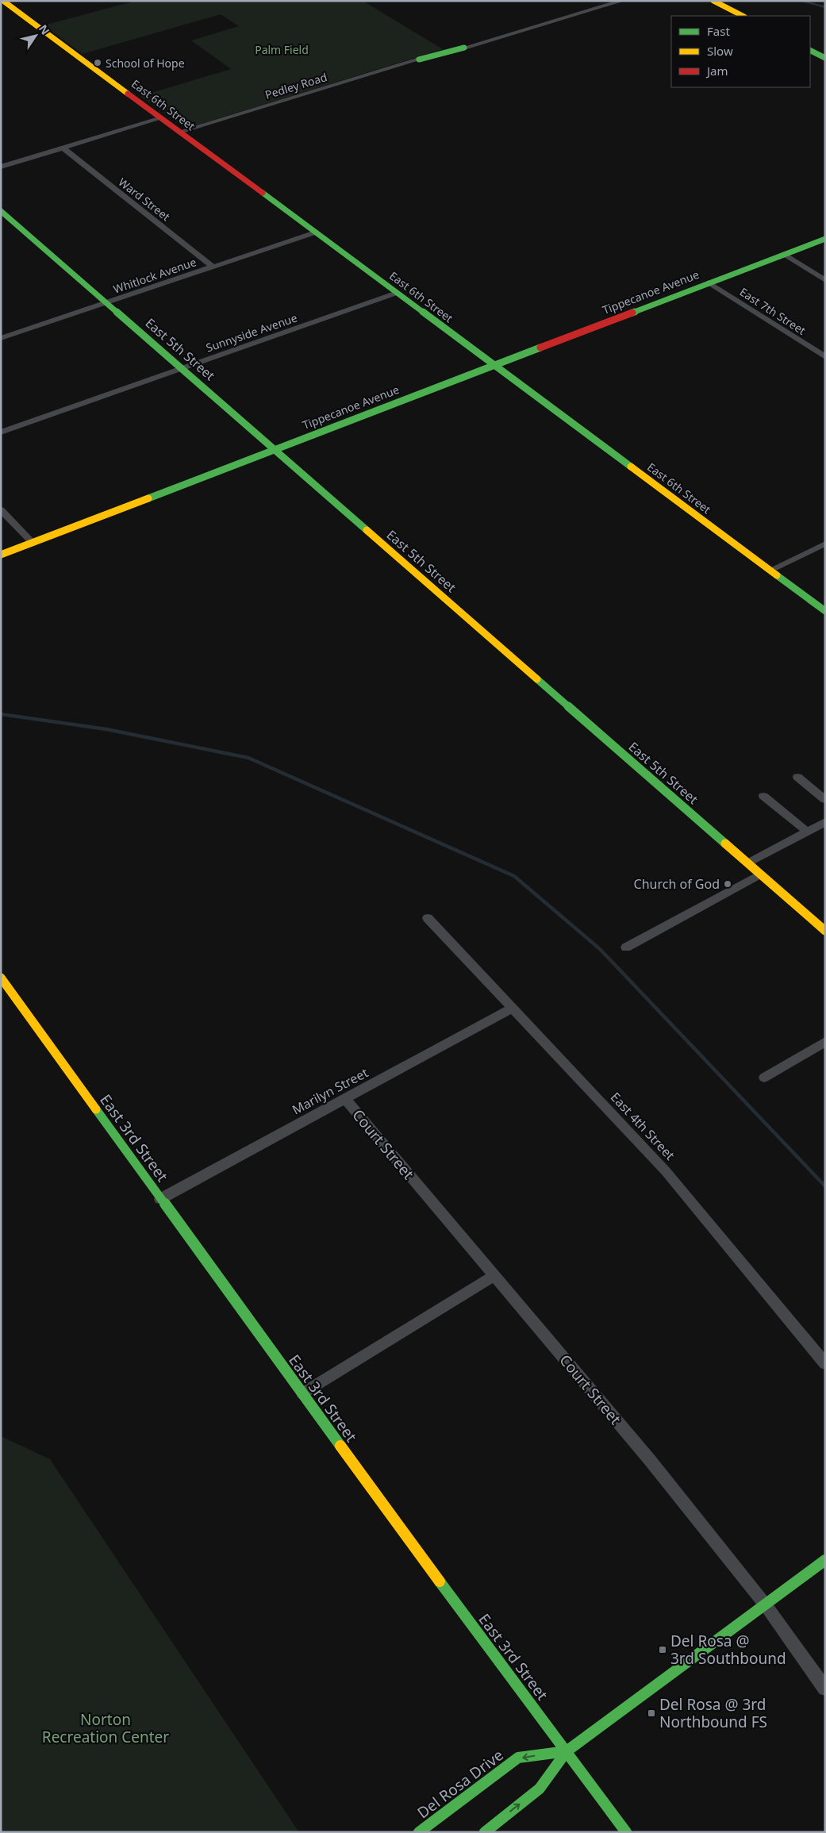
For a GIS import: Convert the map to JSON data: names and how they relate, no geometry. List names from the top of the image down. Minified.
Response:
{"streets":{"street":["Pedley Road","East 6th Street","Ward Street","Whitlock Avenue","Tippecanoe Avenue","East 7th Street","Sunnyside Avenue","East 5th Street","Marilyn Street","East 4th Street","East 3rd Street","Court Street","Del Rosa Drive"]},"crossings":[["Pedley Road","East 6th Street"],["East 6th Street","Whitlock Avenue"],["East 6th Street","Tippecanoe Avenue"],["East 6th Street","Sunnyside Avenue"],["Ward Street","Whitlock Avenue"],["Whitlock Avenue","East 5th Street"],["Tippecanoe Avenue","East 7th Street"],["Tippecanoe Avenue","East 5th Street"],["Sunnyside Avenue","East 5th Street"],["Marilyn Street","East 4th Street"],["Marilyn Street","East 3rd Street"],["Marilyn Street","Court Street"],["East 3rd Street","Del Rosa Drive"]],"parks":["Palm Field","Norton Recreation Center"],"places":{"other":["School of Hope","Church of God"],"transit":["Del Rosa @ 3rd Southbound","Del Rosa @ 3rd Northbound FS"]},"legend":["Fast","Slow","Jam"],"north":"top right"}
